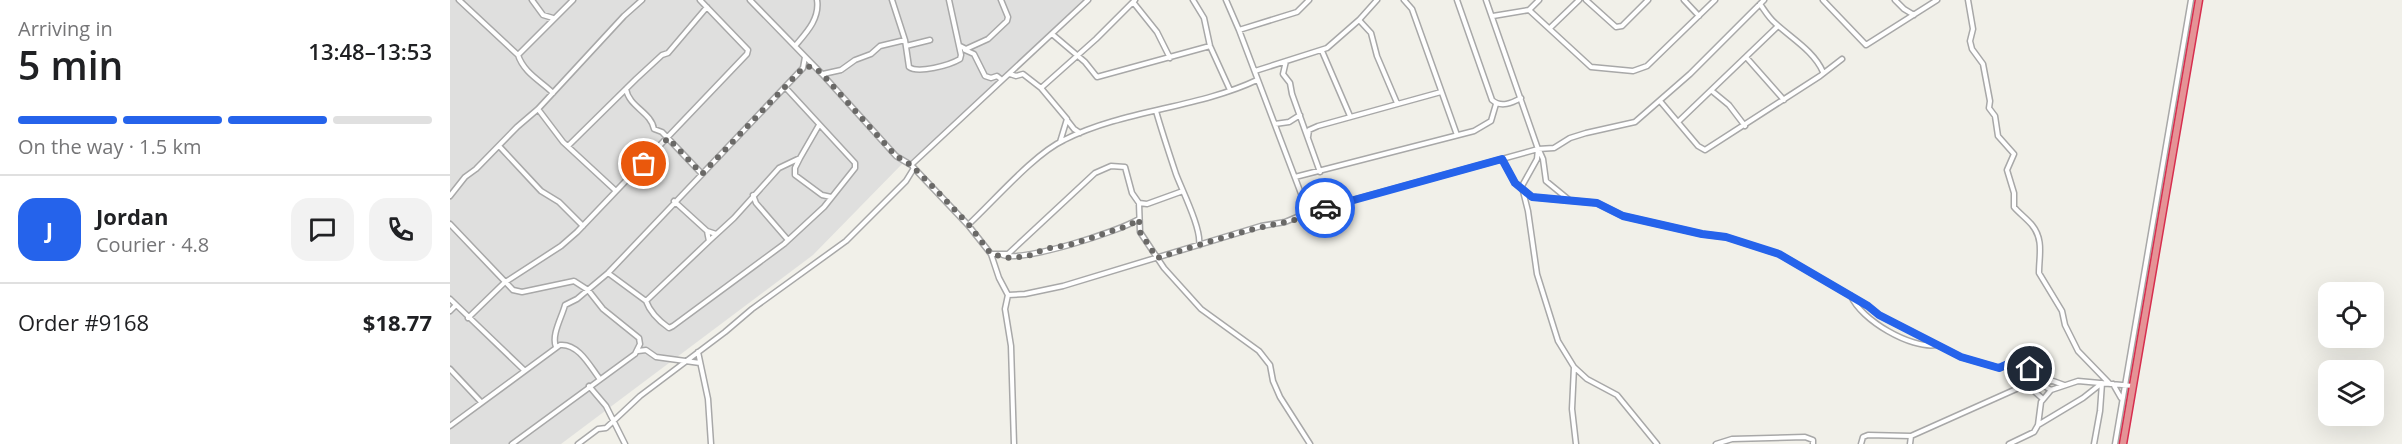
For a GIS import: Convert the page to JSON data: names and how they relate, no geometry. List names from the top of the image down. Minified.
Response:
{"page":{"heading":["5 min","Arriving in","13:48–13:53"],"panel":["Jordan","Courier · 4.8","Order #9168","$18.77"],"bar":"On the way · 1.5 km","round":"J"}}
